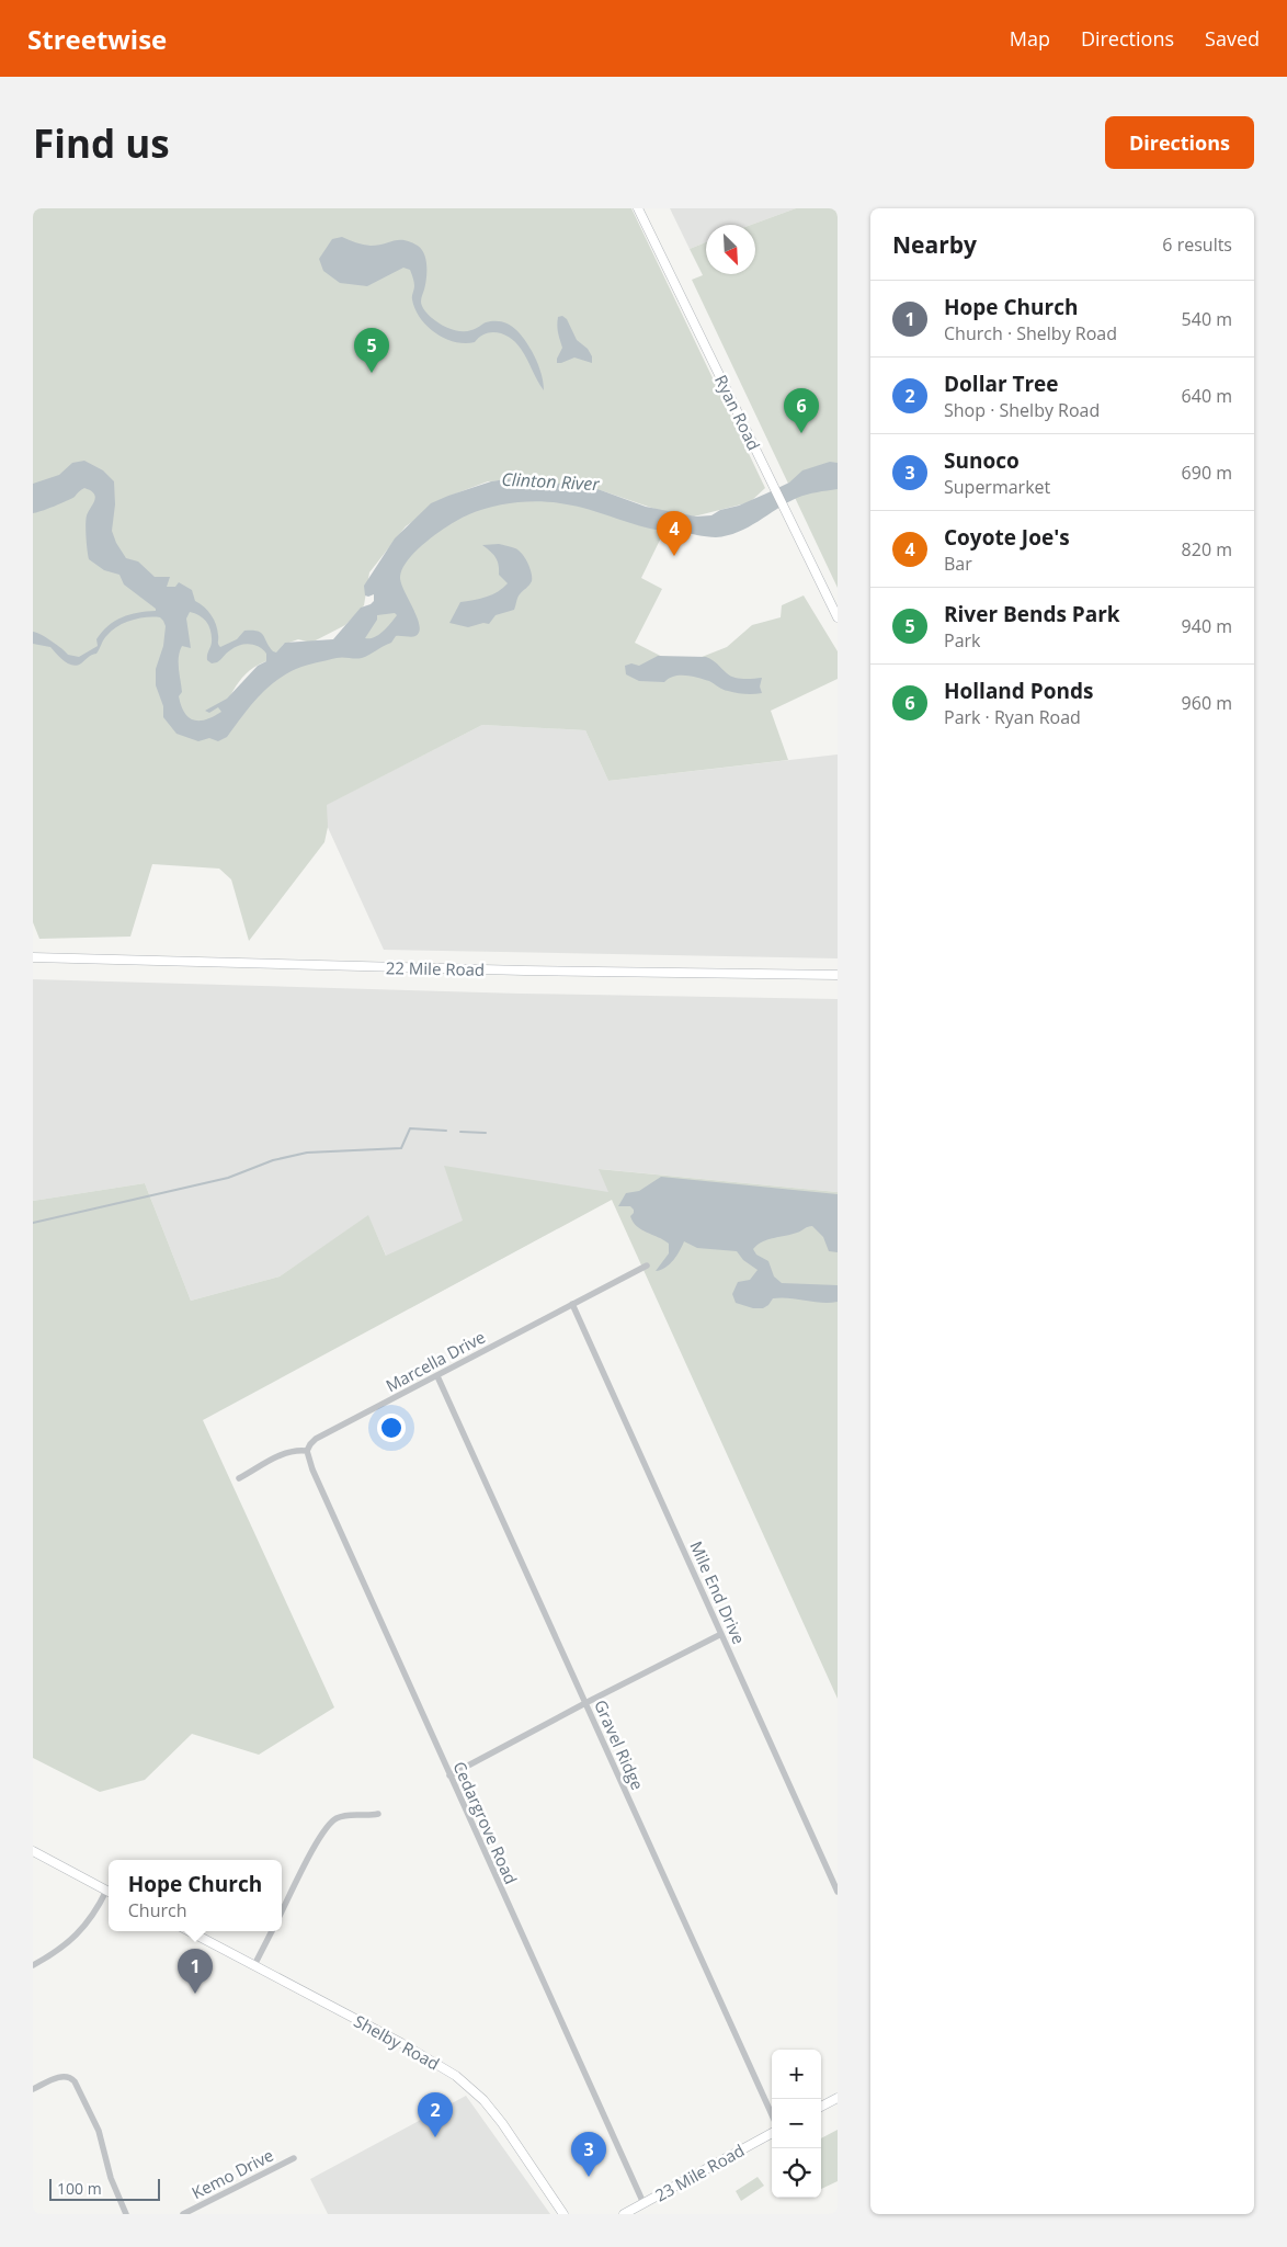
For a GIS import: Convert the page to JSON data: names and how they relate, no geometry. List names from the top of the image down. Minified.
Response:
{"streets":{"street":["Ryan Road","22 Mile Road","Marcella Drive","Mile End Drive","Gravel Ridge","Cedargrove Road","Shelby Road","23 Mile Road","Kemo Drive"]},"crossings":[["Marcella Drive","Mile End Drive"],["Marcella Drive","Gravel Ridge"],["Marcella Drive","Cedargrove Road"],["Cedargrove Road","23 Mile Road"]],"water":["Clinton River"],"scale_bar":"100 m","north":"bottom right","page":{"header":"Streetwise","nav":["Map","Directions","Saved"],"buttons":"Directions","title":"Find us","heading":["Nearby","6 results"],"list":[{"mark":"1","name":"Hope Church","note":"Church · Shelby Road","value":"540 m"},{"mark":"2","name":"Dollar Tree","note":"Shop · Shelby Road","value":"640 m"},{"mark":"3","name":"Sunoco","note":"Supermarket","value":"690 m"},{"mark":"4","name":"Coyote Joe's","note":"Bar","value":"820 m"},{"mark":"5","name":"River Bends Park","note":"Park","value":"940 m"},{"mark":"6","name":"Holland Ponds","note":"Park · Ryan Road","value":"960 m"}],"pins":["5","6","4","1","2","3"],"popup":["Hope Church","Church"],"map_buttons":["+","−"],"scale":"100 m"}}
